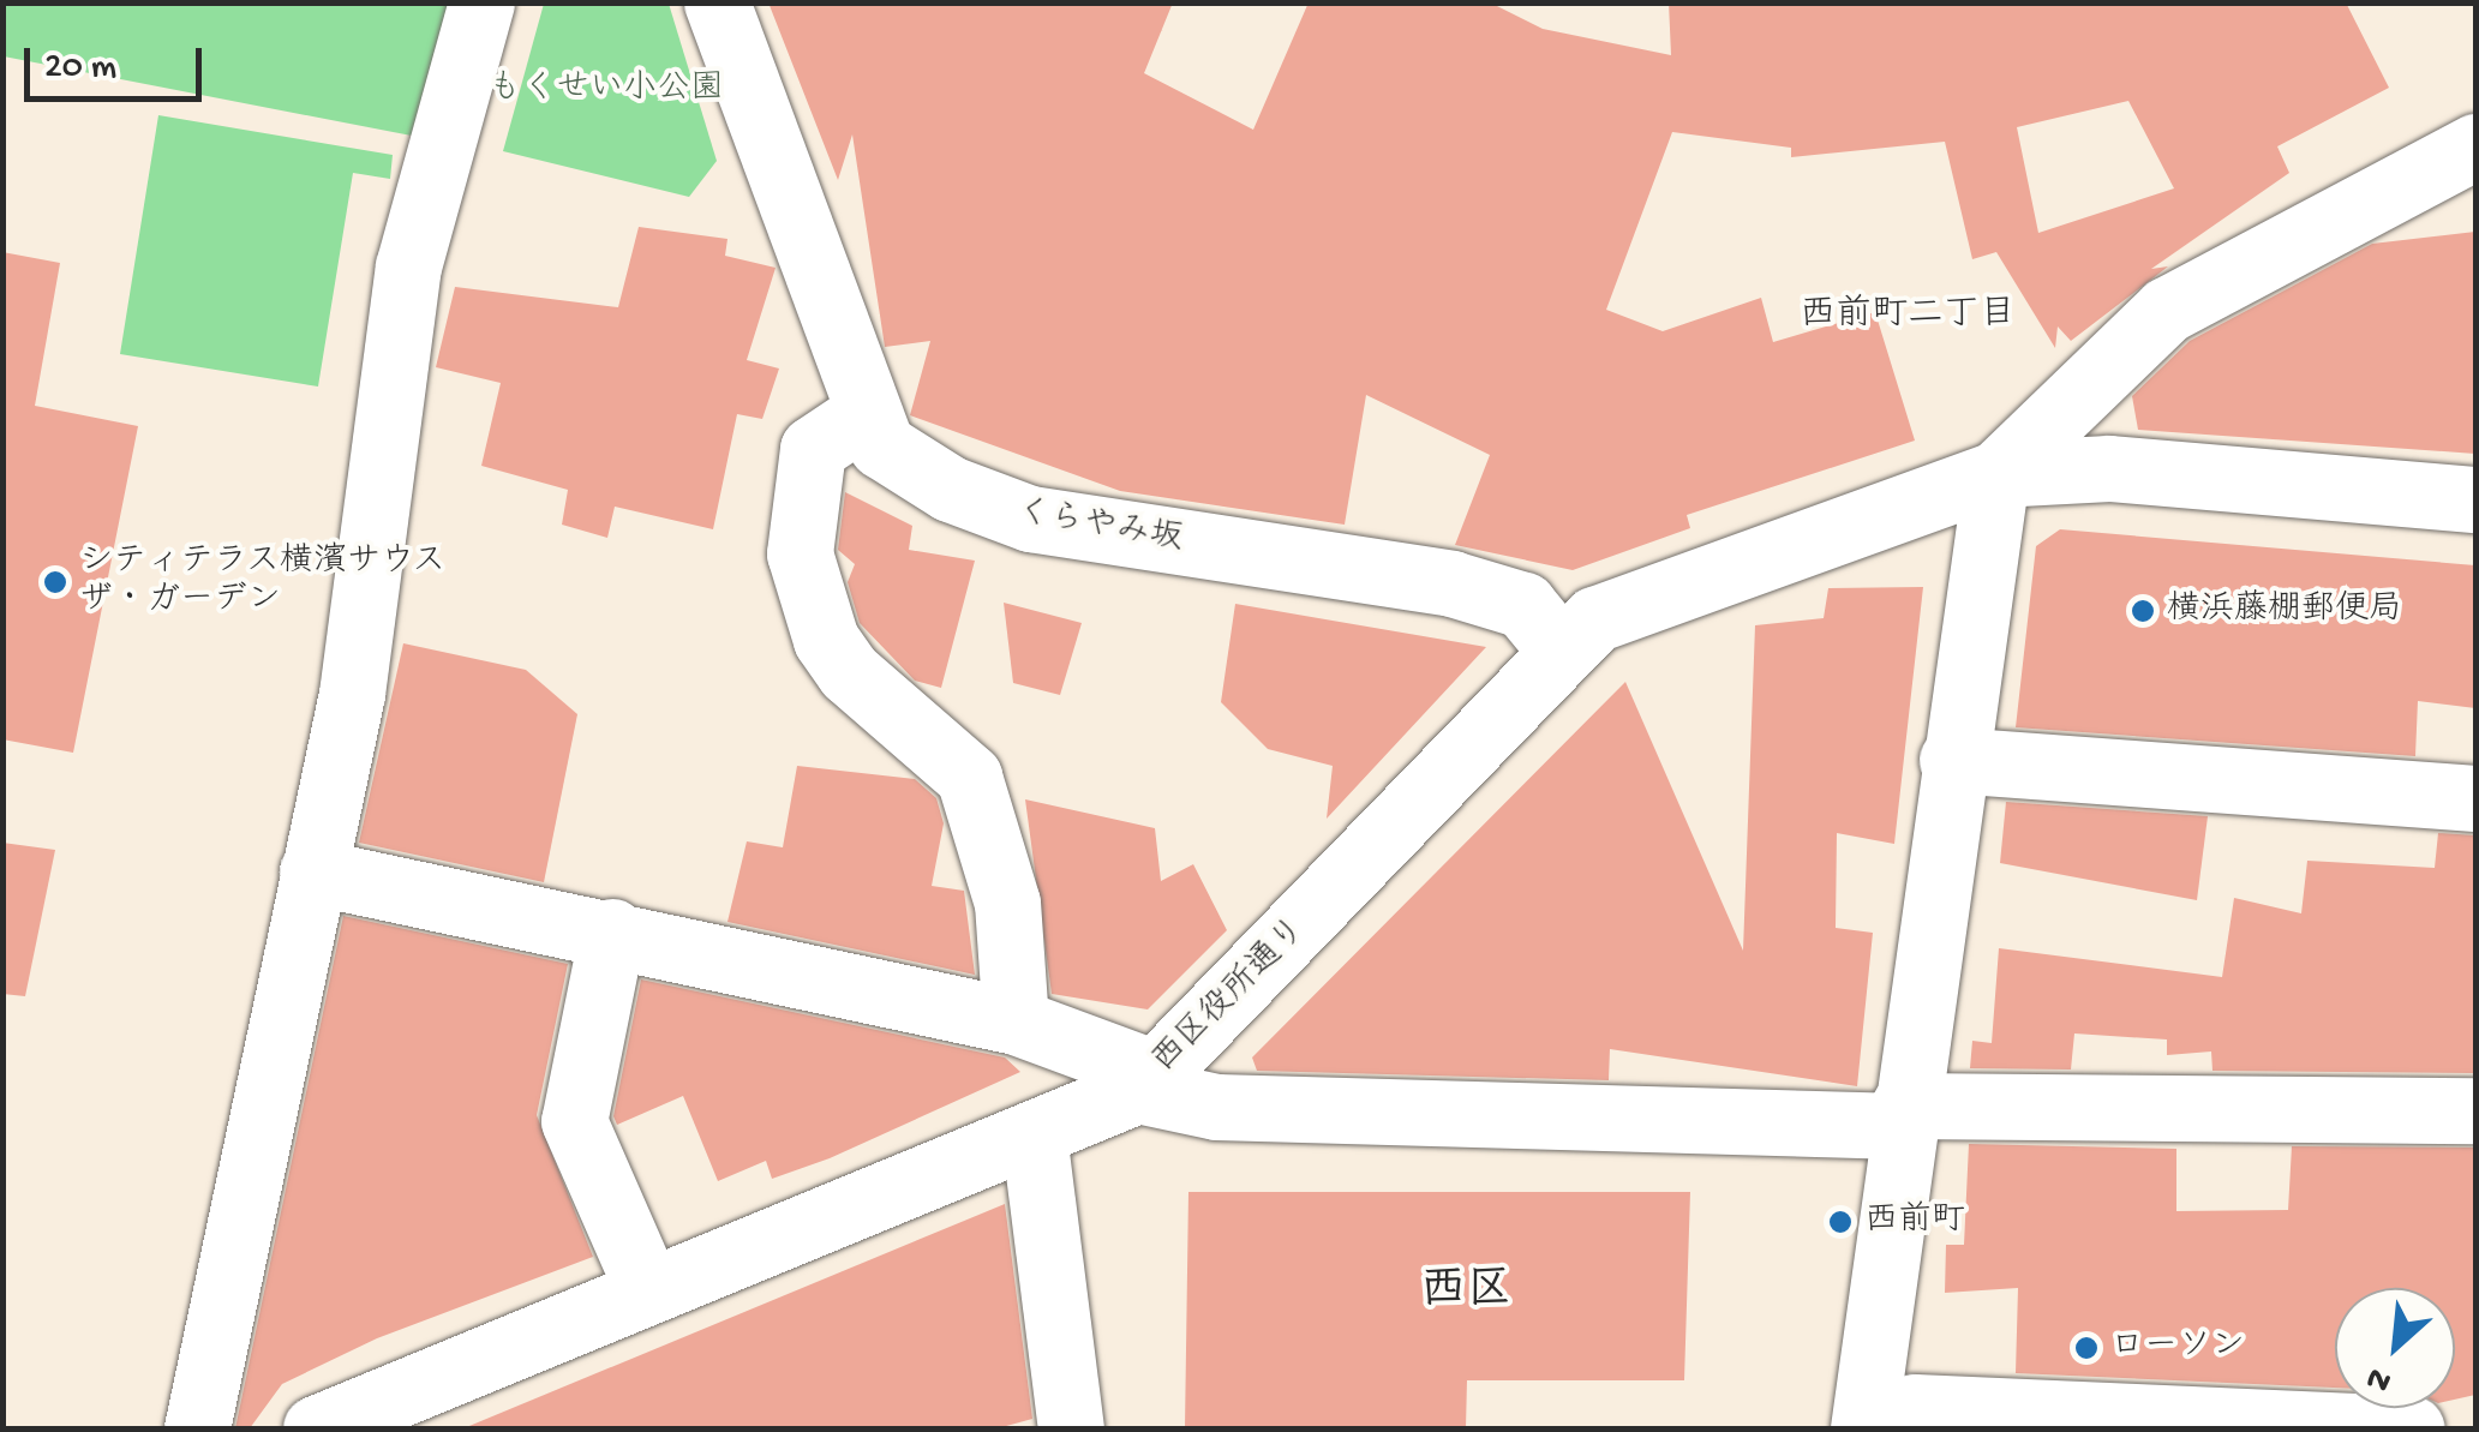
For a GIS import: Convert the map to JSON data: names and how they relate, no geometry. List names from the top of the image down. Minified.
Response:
{"streets":{"street":["くらやみ坂","西区役所通り"]},"crossings":[["くらやみ坂","西区役所通り"]],"districts":["西前町二丁目","西区"],"parks":["もくせい小公園"],"places":["シティテラス横濱サウス ザ・ガーデン","横浜藤棚郵便局","西前町","ローソン"],"scale_bar":"20 m","north":"bottom left"}
